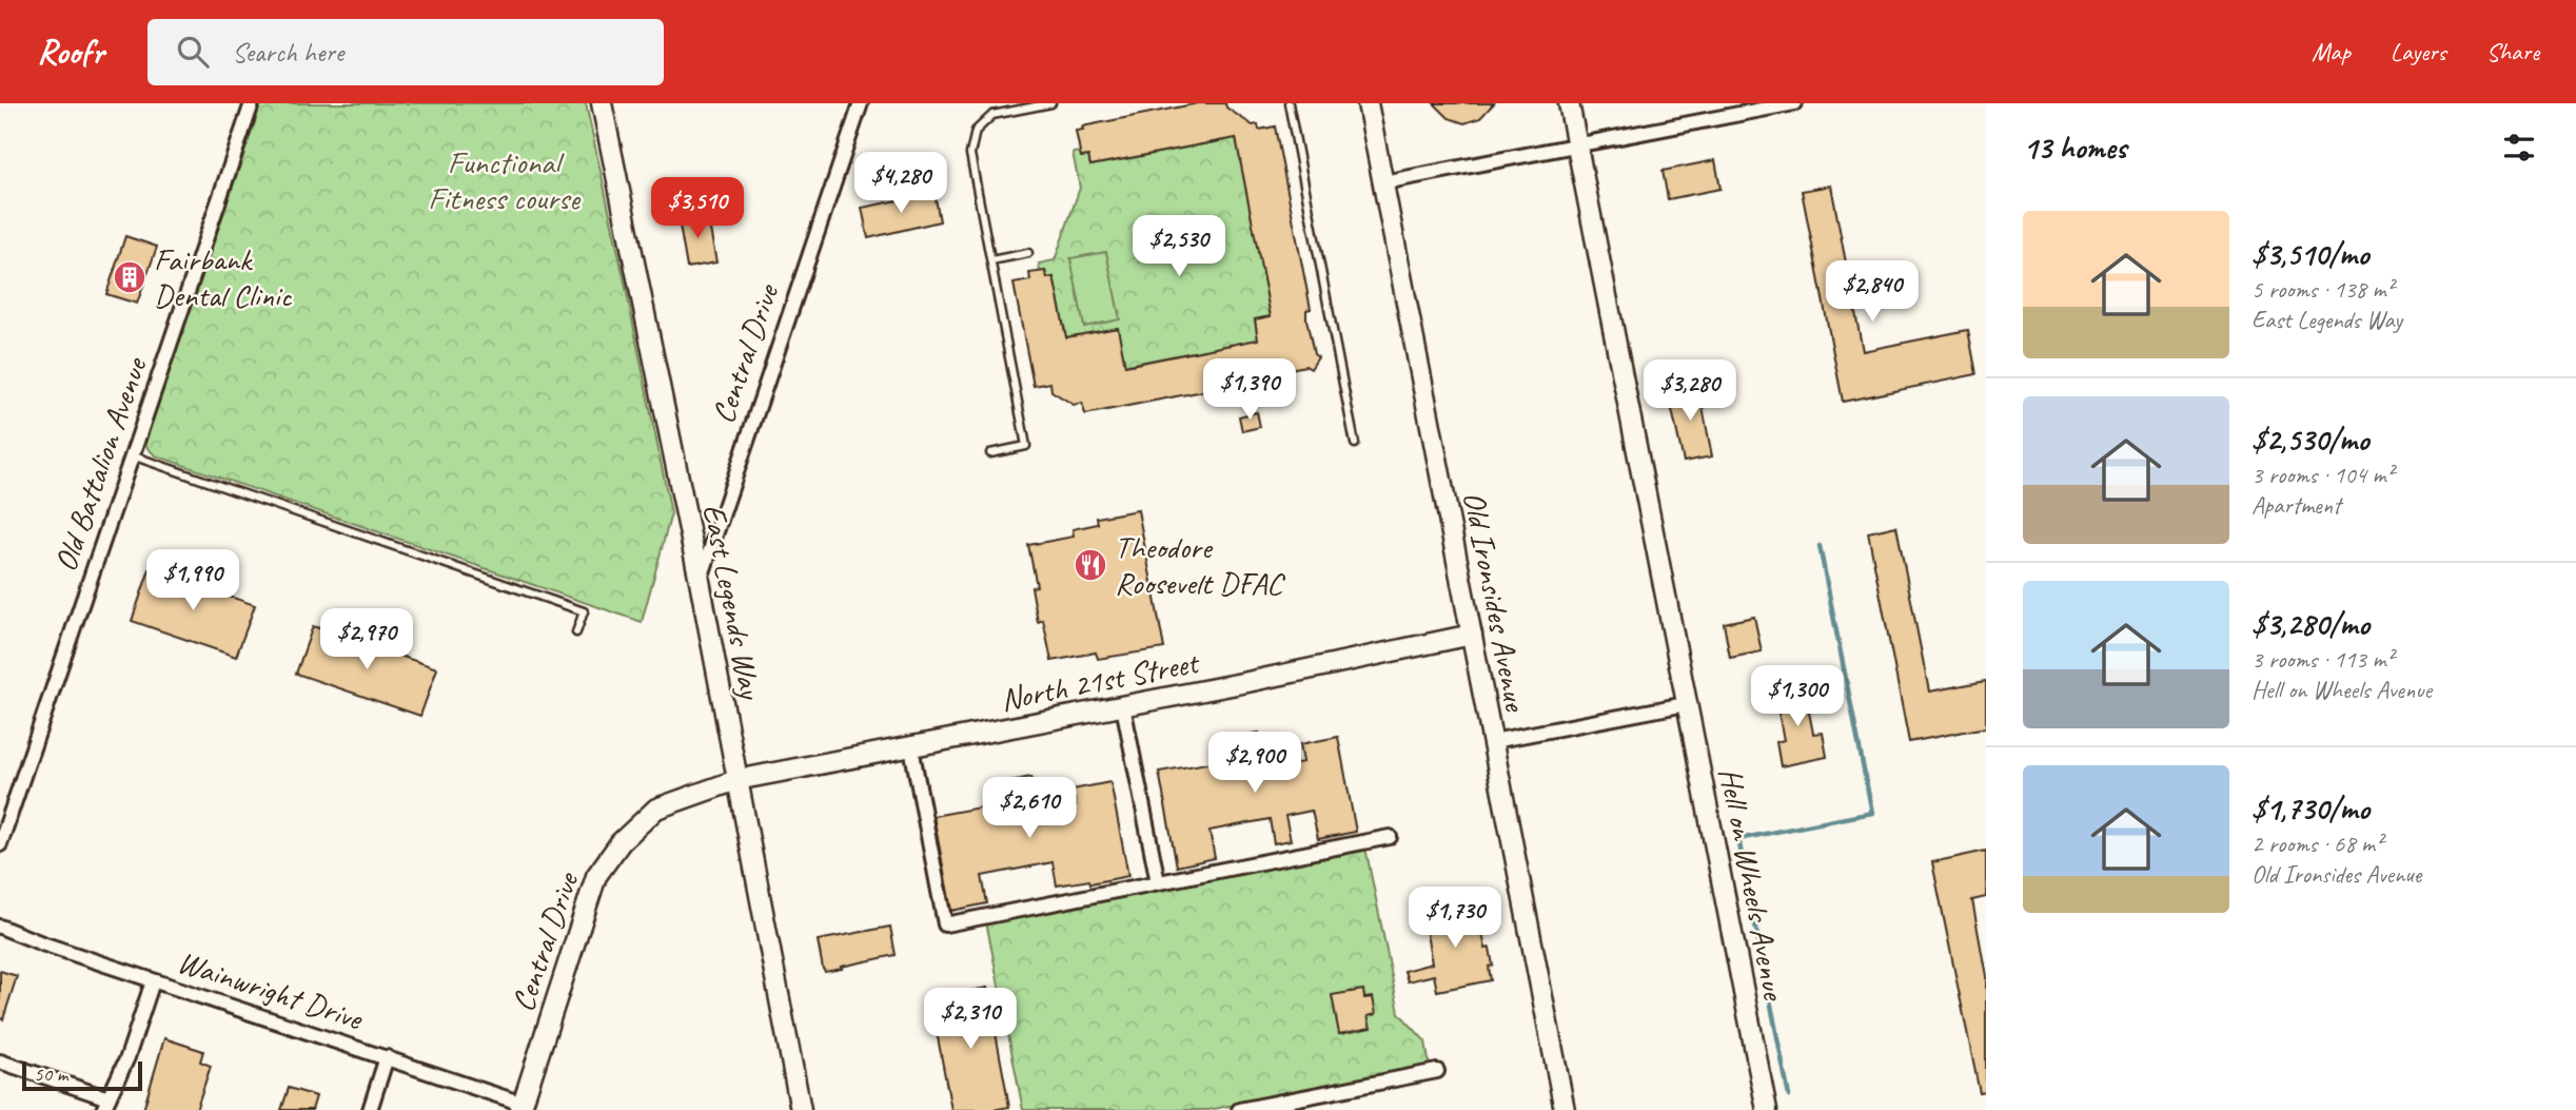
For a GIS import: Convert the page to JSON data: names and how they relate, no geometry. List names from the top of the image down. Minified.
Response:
{"streets":{"street":["Central Drive","Old Battalion Avenue","East Legends Way","Old Ironsides Avenue","North 21st Street","Hell on Wheels Avenue","Wainwright Drive"]},"crossings":[["Central Drive","East Legends Way"],["Central Drive","North 21st Street"],["Central Drive","Wainwright Drive"],["East Legends Way","North 21st Street"],["Old Ironsides Avenue","North 21st Street"]],"parks":["Functional Fitness course"],"places":{"building":["Fairbank Dental Clinic"],"restaurant":["Theodore Roosevelt DFAC"]},"scale_bar":"50 m","page":{"header":"Roofr","search":"Search here","nav":["Map","Layers","Share"],"heading":"13 homes","price":["$4,280","$3,510","$2,530","$2,840","$1,390","$3,280","$1,990","$2,970","$1,300","$2,900","$2,610","$1,730","$2,310"],"list":[{"name":"$3,510/mo","note":"5 rooms · 138 m² · East Legends Way"},{"name":"$2,530/mo","note":"3 rooms · 104 m² · Apartment"},{"name":"$3,280/mo","note":"3 rooms · 113 m² · Hell on Wheels Avenue"},{"name":"$1,730/mo","note":"2 rooms · 68 m² · Old Ironsides Avenue"}],"scale":"50 m"}}
